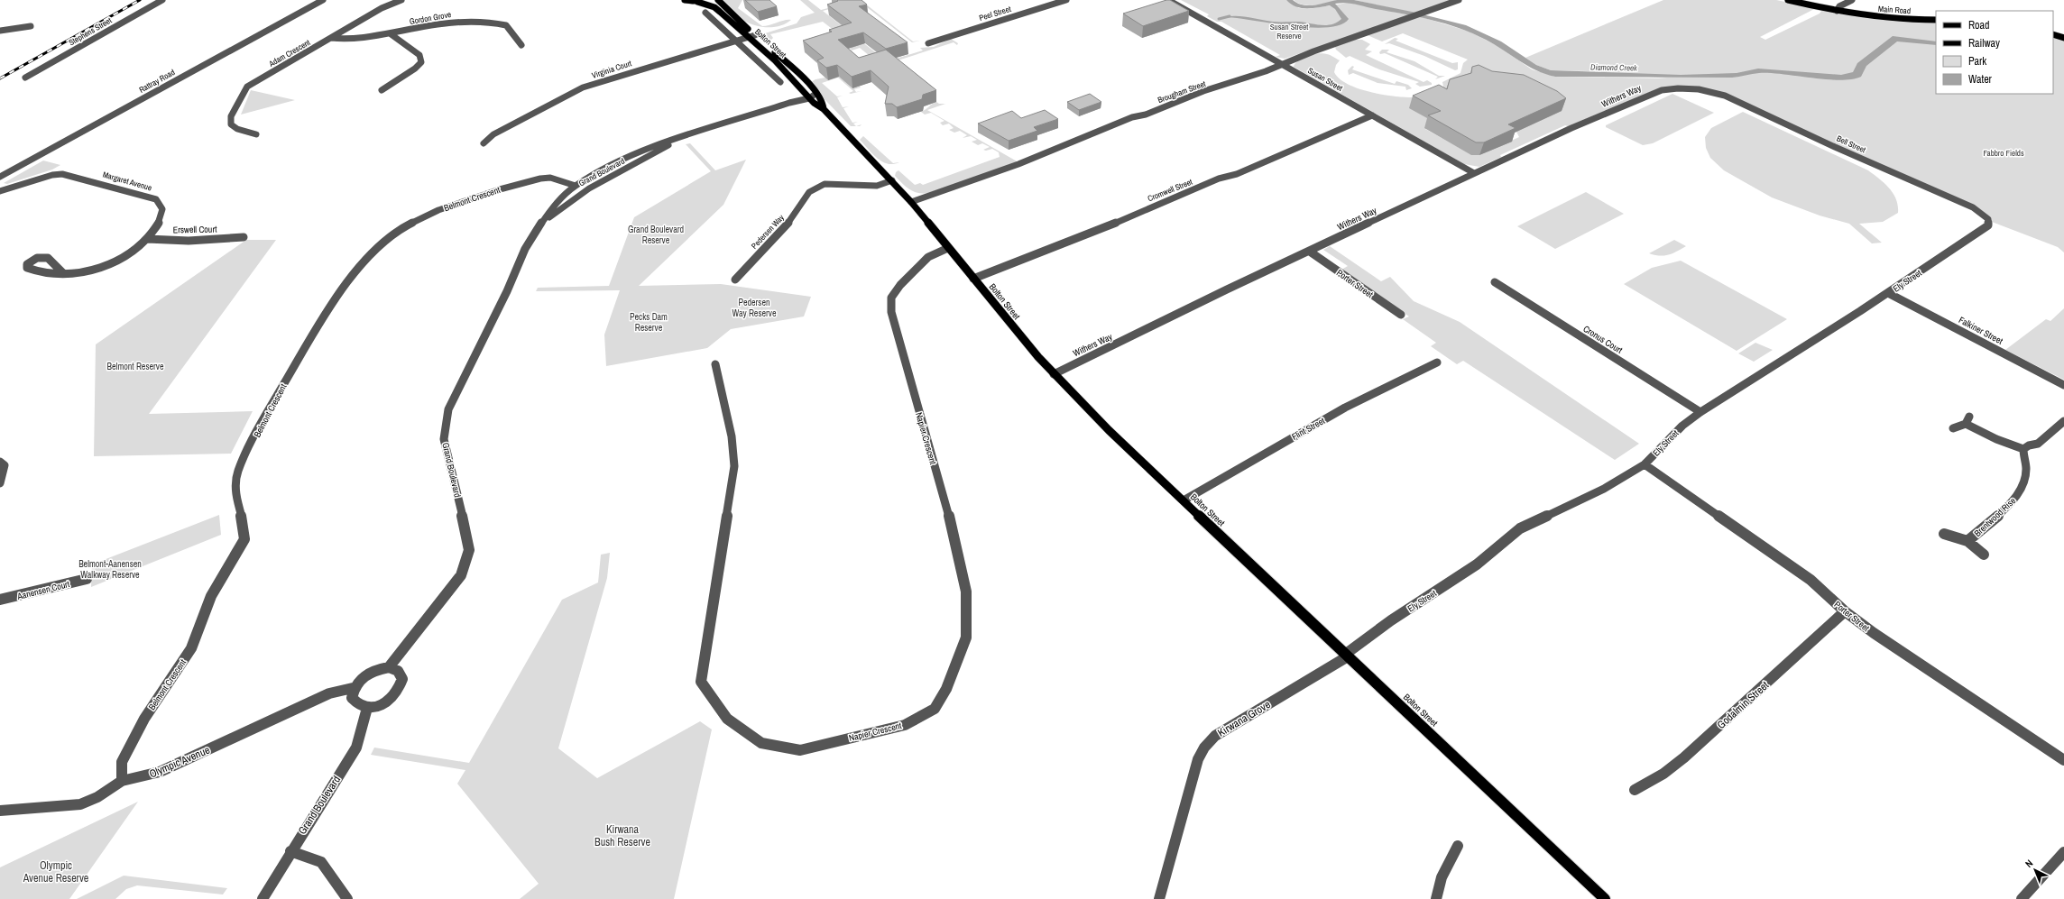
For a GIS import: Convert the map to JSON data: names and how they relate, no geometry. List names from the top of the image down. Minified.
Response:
{"streets":{"main road":["Main Road","Bolton Street"],"street":["Peel Street","Gordon Grove","Stephens Street","Adam Crescent","Virginia Court","Susan Street","Rattray Road","Brougham Street","Withers Way","Bell Street","Grand Boulevard","Margaret Avenue","Cromwell Street","Belmont Crescent","Erswell Court","Pedersen Way","Ely Street","Porter Street","Falkiner Street","Cronus Court","Flint Street","Napier Crescent","Brentwood Rise","Aanensen Court","Godalmin Street","Kirwana Grove","Olympic Avenue"]},"crossings":[["Gordon Grove","Adam Crescent"],["Bolton Street","Virginia Court"],["Bolton Street","Brougham Street"],["Bolton Street","Withers Way"],["Bolton Street","Grand Boulevard"],["Bolton Street","Cromwell Street"],["Bolton Street","Pedersen Way"],["Bolton Street","Ely Street"],["Bolton Street","Flint Street"],["Bolton Street","Napier Crescent"],["Bolton Street","Kirwana Grove"],["Susan Street","Brougham Street"],["Susan Street","Withers Way"],["Susan Street","Cromwell Street"],["Withers Way","Bell Street"],["Withers Way","Porter Street"],["Bell Street","Ely Street"],["Grand Boulevard","Belmont Crescent"],["Grand Boulevard","Olympic Avenue"],["Margaret Avenue","Erswell Court"],["Belmont Crescent","Olympic Avenue"],["Ely Street","Porter Street"],["Ely Street","Falkiner Street"],["Ely Street","Cronus Court"],["Ely Street","Kirwana Grove"],["Porter Street","Godalmin Street"]],"water":["Diamond Creek"],"parks":["Susan Street Reserve","Fabbro Fields","Grand Boulevard Reserve","Pedersen Way Reserve","Pecks Dam Reserve","Belmont Reserve","Belmont-Aanensen Walkway Reserve","Kirwana Bush Reserve","Olympic Avenue Reserve"],"legend":["Road","Railway","Park","Water"],"north":"top left"}
